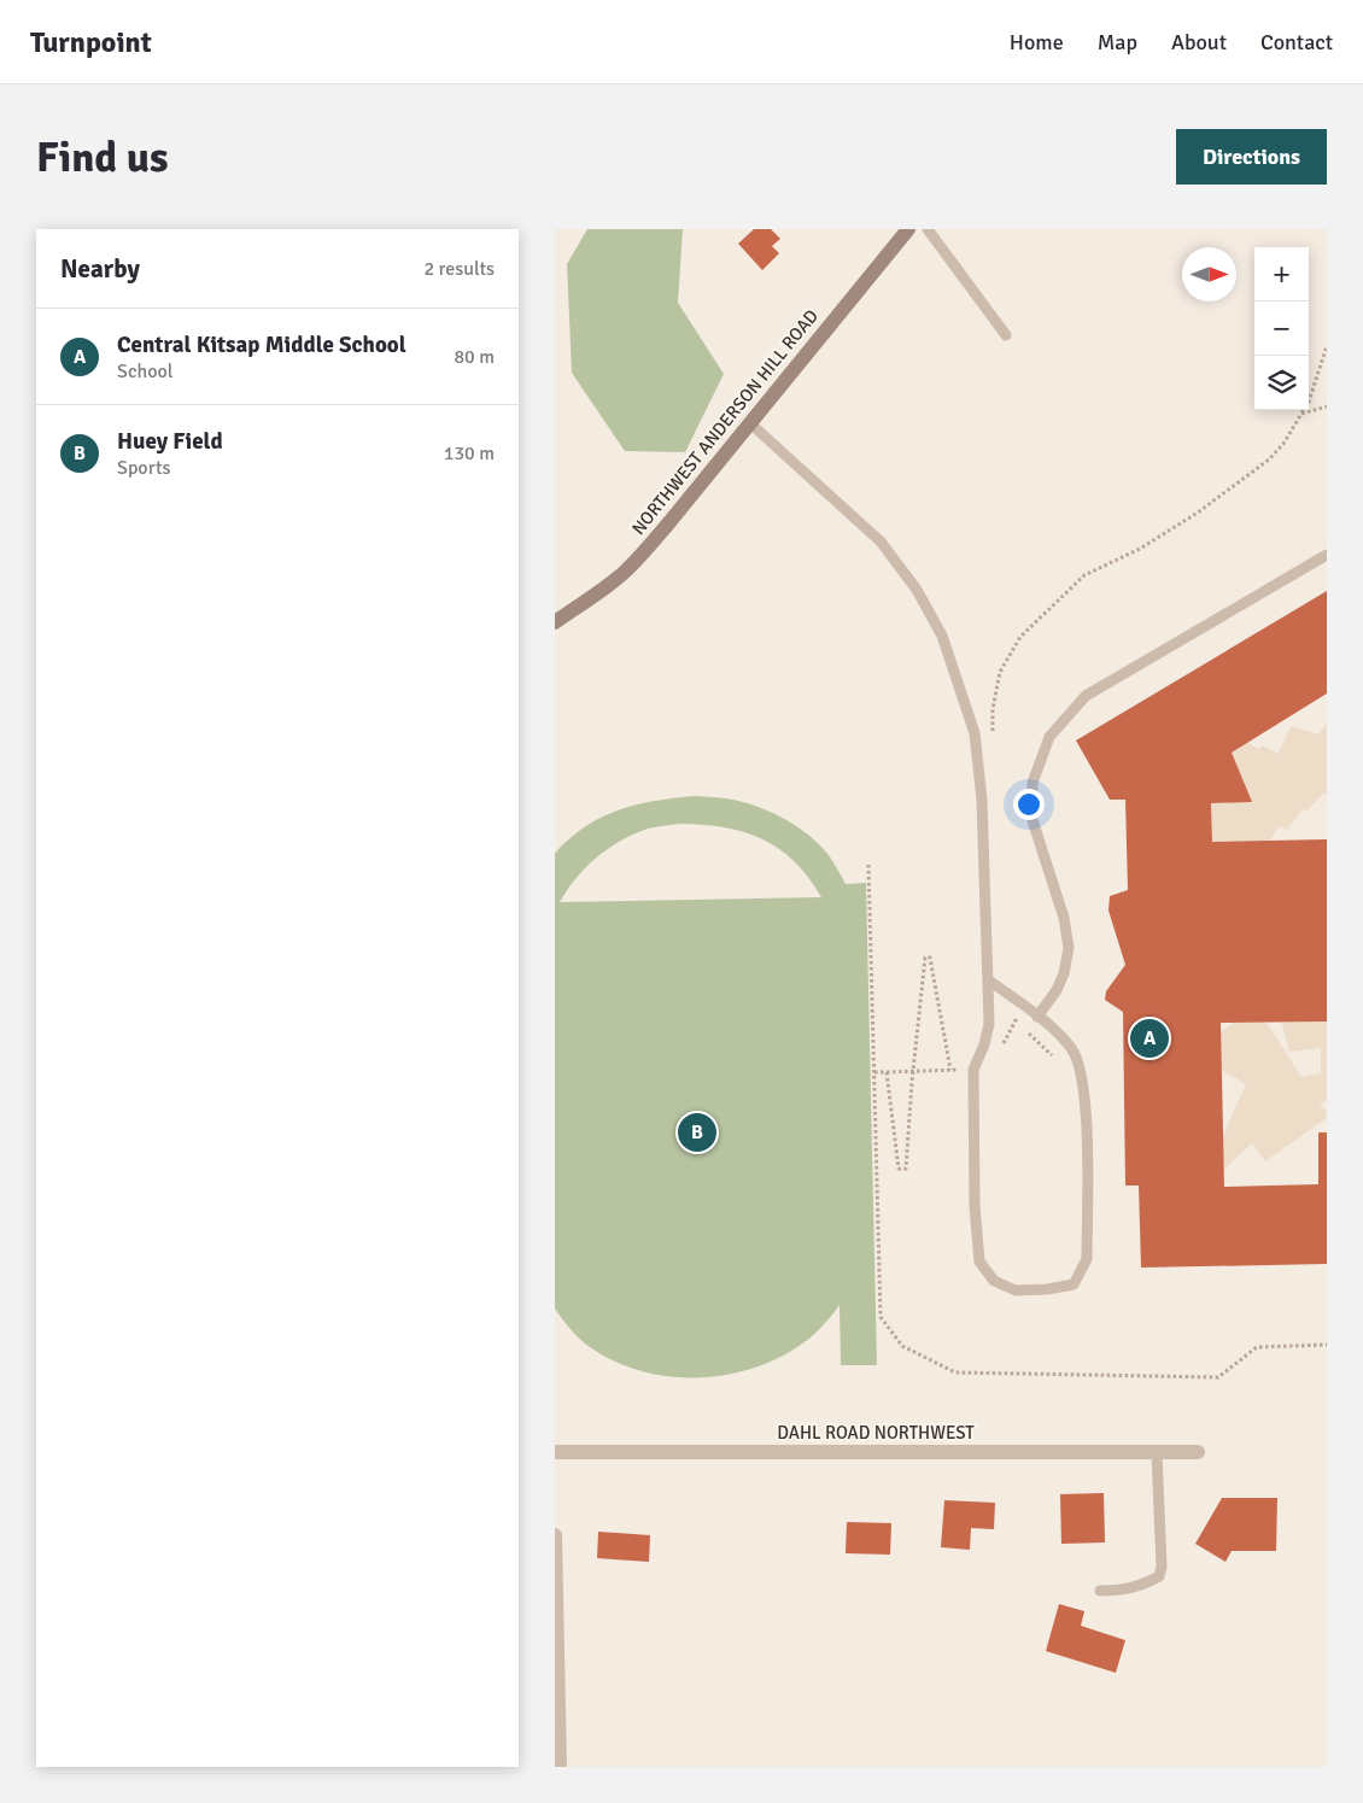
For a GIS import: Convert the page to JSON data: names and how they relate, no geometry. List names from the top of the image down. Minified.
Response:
{"streets":{"main road":["NORTHWEST ANDERSON HILL ROAD"],"street":["DAHL ROAD NORTHWEST"]},"north":"right","page":{"header":"Turnpoint","nav":["Home","Map","About","Contact"],"buttons":"Directions","title":"Find us","heading":["Nearby","2 results"],"map_buttons":["+","−"],"list":[{"mark":"A","name":"Central Kitsap Middle School","note":"School","value":"80 m"},{"mark":"B","name":"Huey Field","note":"Sports","value":"130 m"}],"pins":["A","B"]}}
